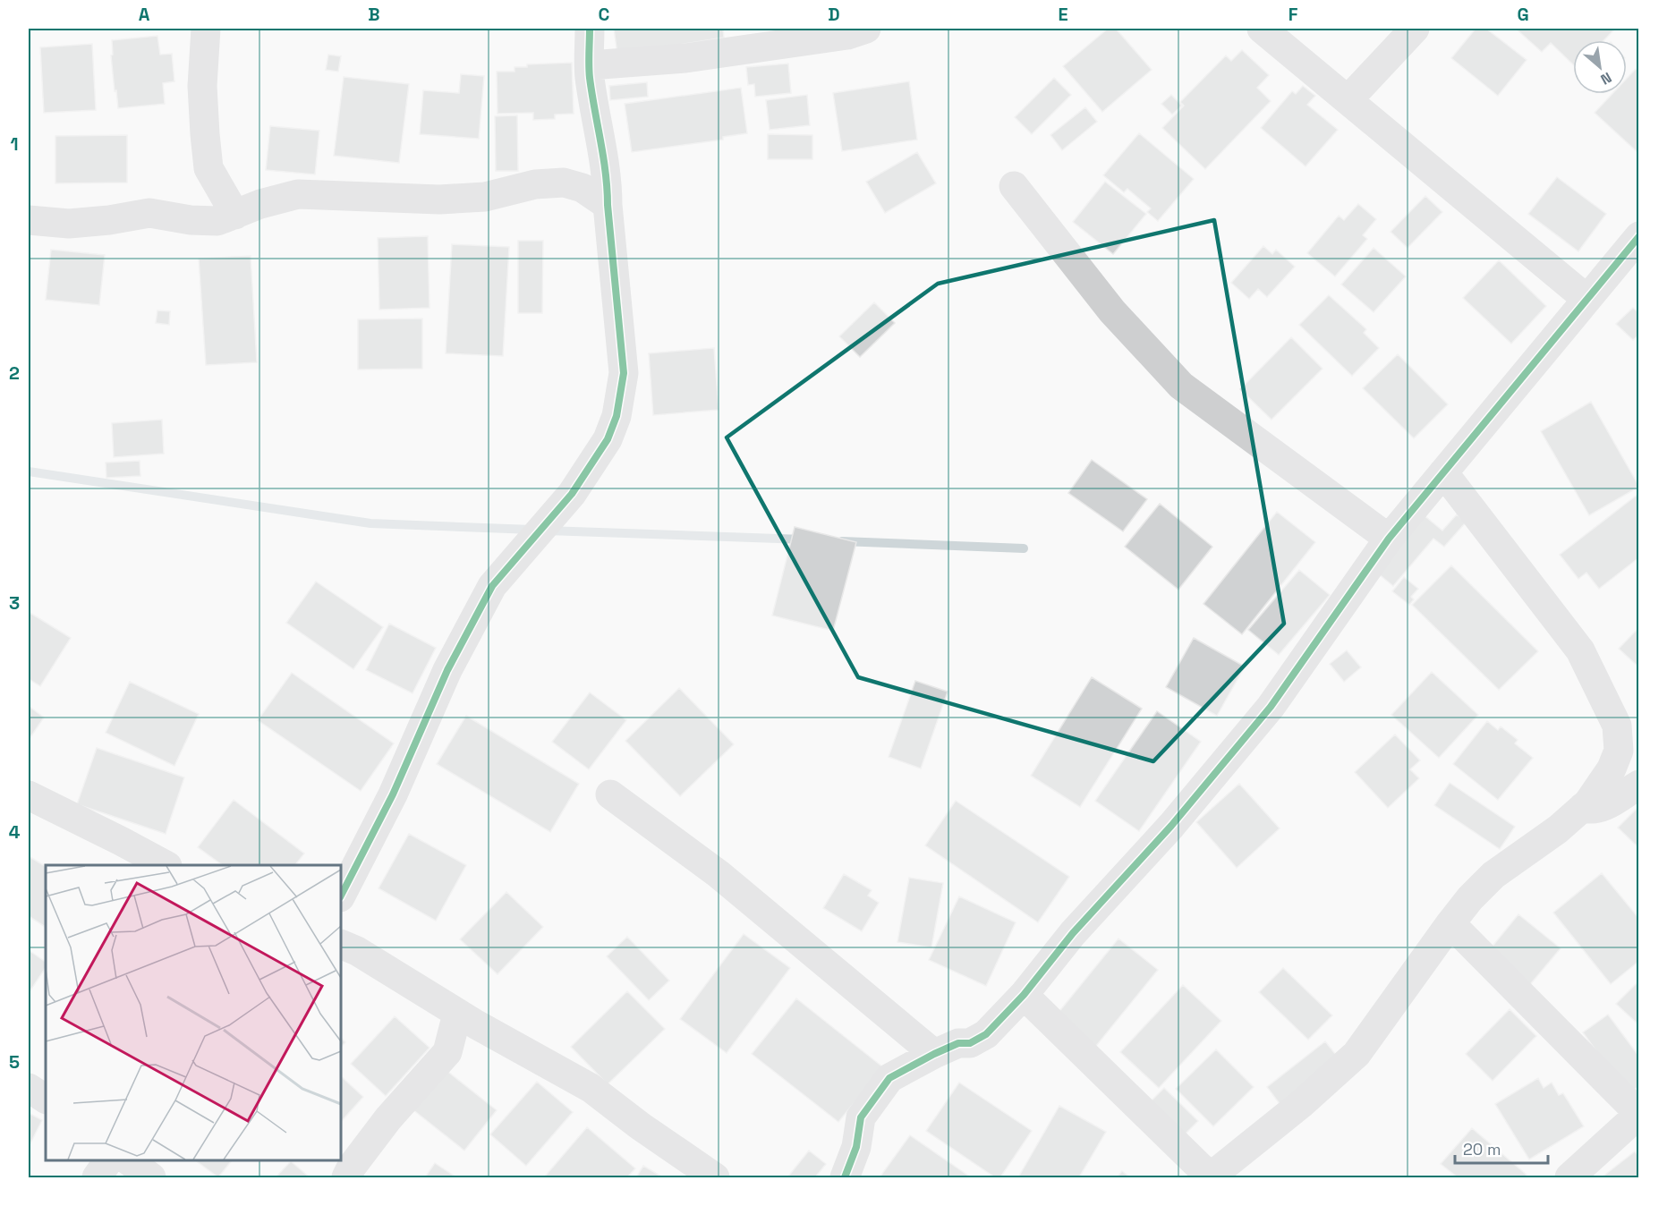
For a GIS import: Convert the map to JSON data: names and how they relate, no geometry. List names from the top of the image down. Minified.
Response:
{"scale_bar":"20 m","north":"bottom right","grid":{"columns":["A","B","C","D","E","F","G"],"rows":["1","2","3","4","5"]}}
